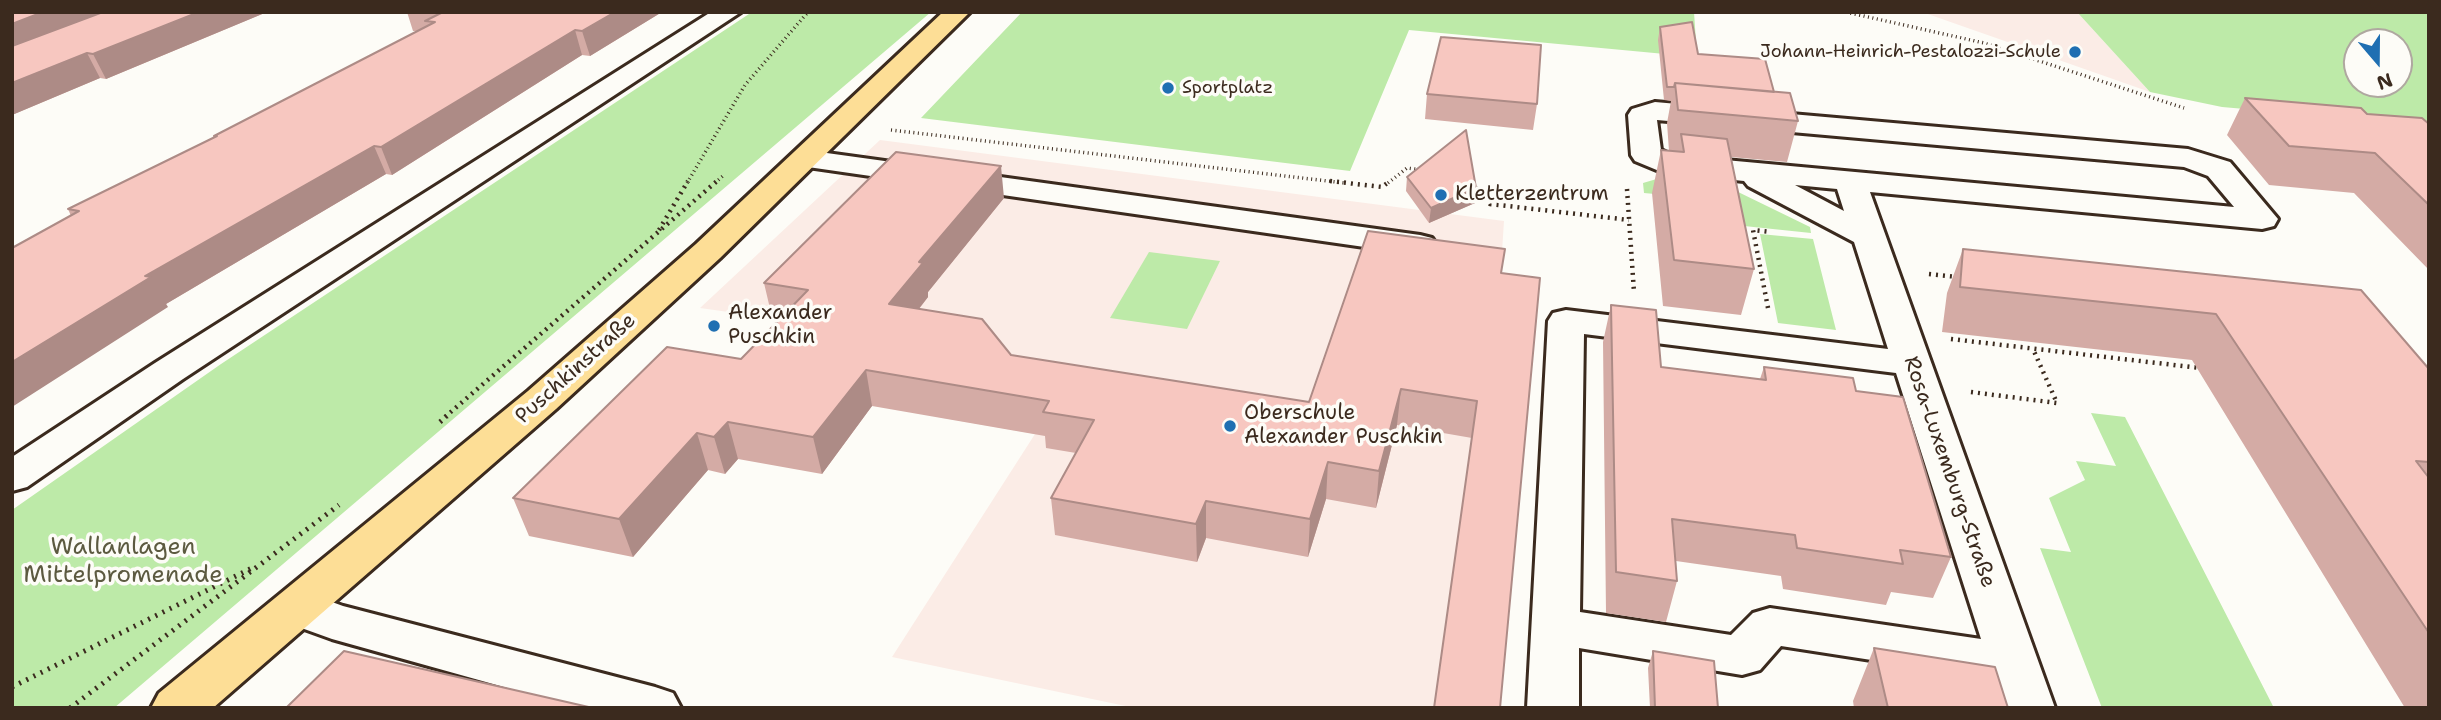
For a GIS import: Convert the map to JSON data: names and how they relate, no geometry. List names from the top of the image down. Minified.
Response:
{"streets":{"main road":["Puschkinstraße"],"street":["Rosa-Luxemburg-Straße"]},"parks":["Wallanlagen Mittelpromenade"],"places":["Johann-Heinrich-Pestalozzi-Schule","Sportplatz","Kletterzentrum","Alexander Puschkin","Oberschule Alexander Puschkin"],"north":"bottom"}
